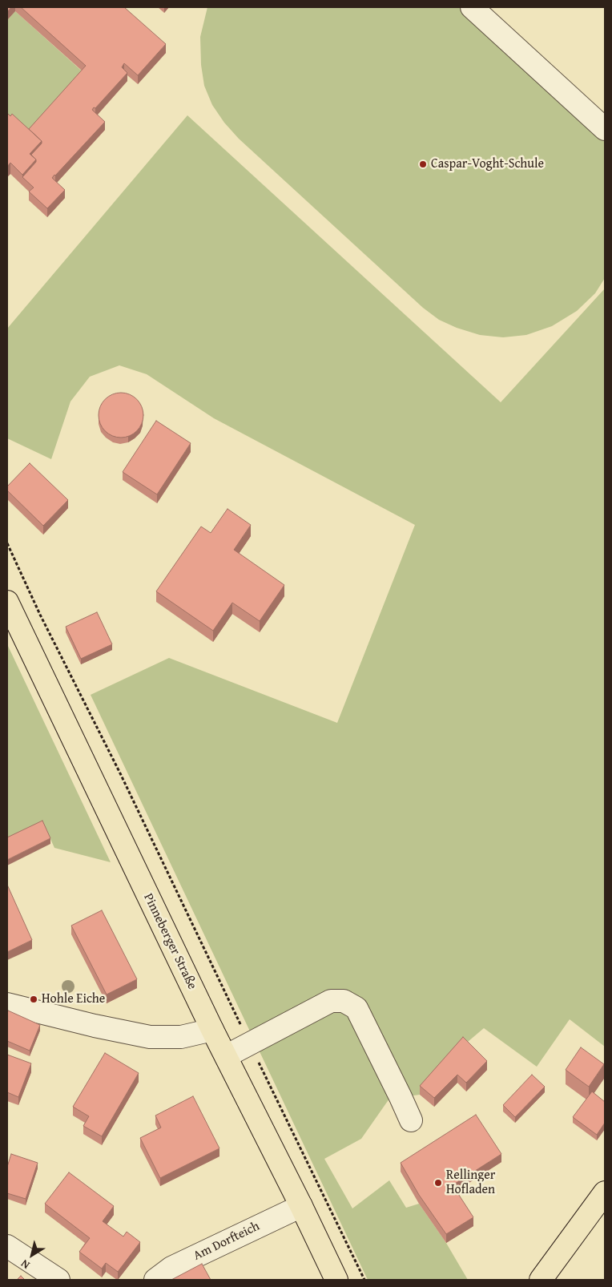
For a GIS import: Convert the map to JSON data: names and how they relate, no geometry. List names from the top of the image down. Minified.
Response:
{"streets":{"main road":["Pinneberger Straße"],"street":["Am Dorfteich"]},"crossings":[["Pinneberger Straße","Am Dorfteich"]],"places":["Caspar-Voght-Schule","Hohle Eiche","Rellinger Hofladen"],"north":"bottom left"}
